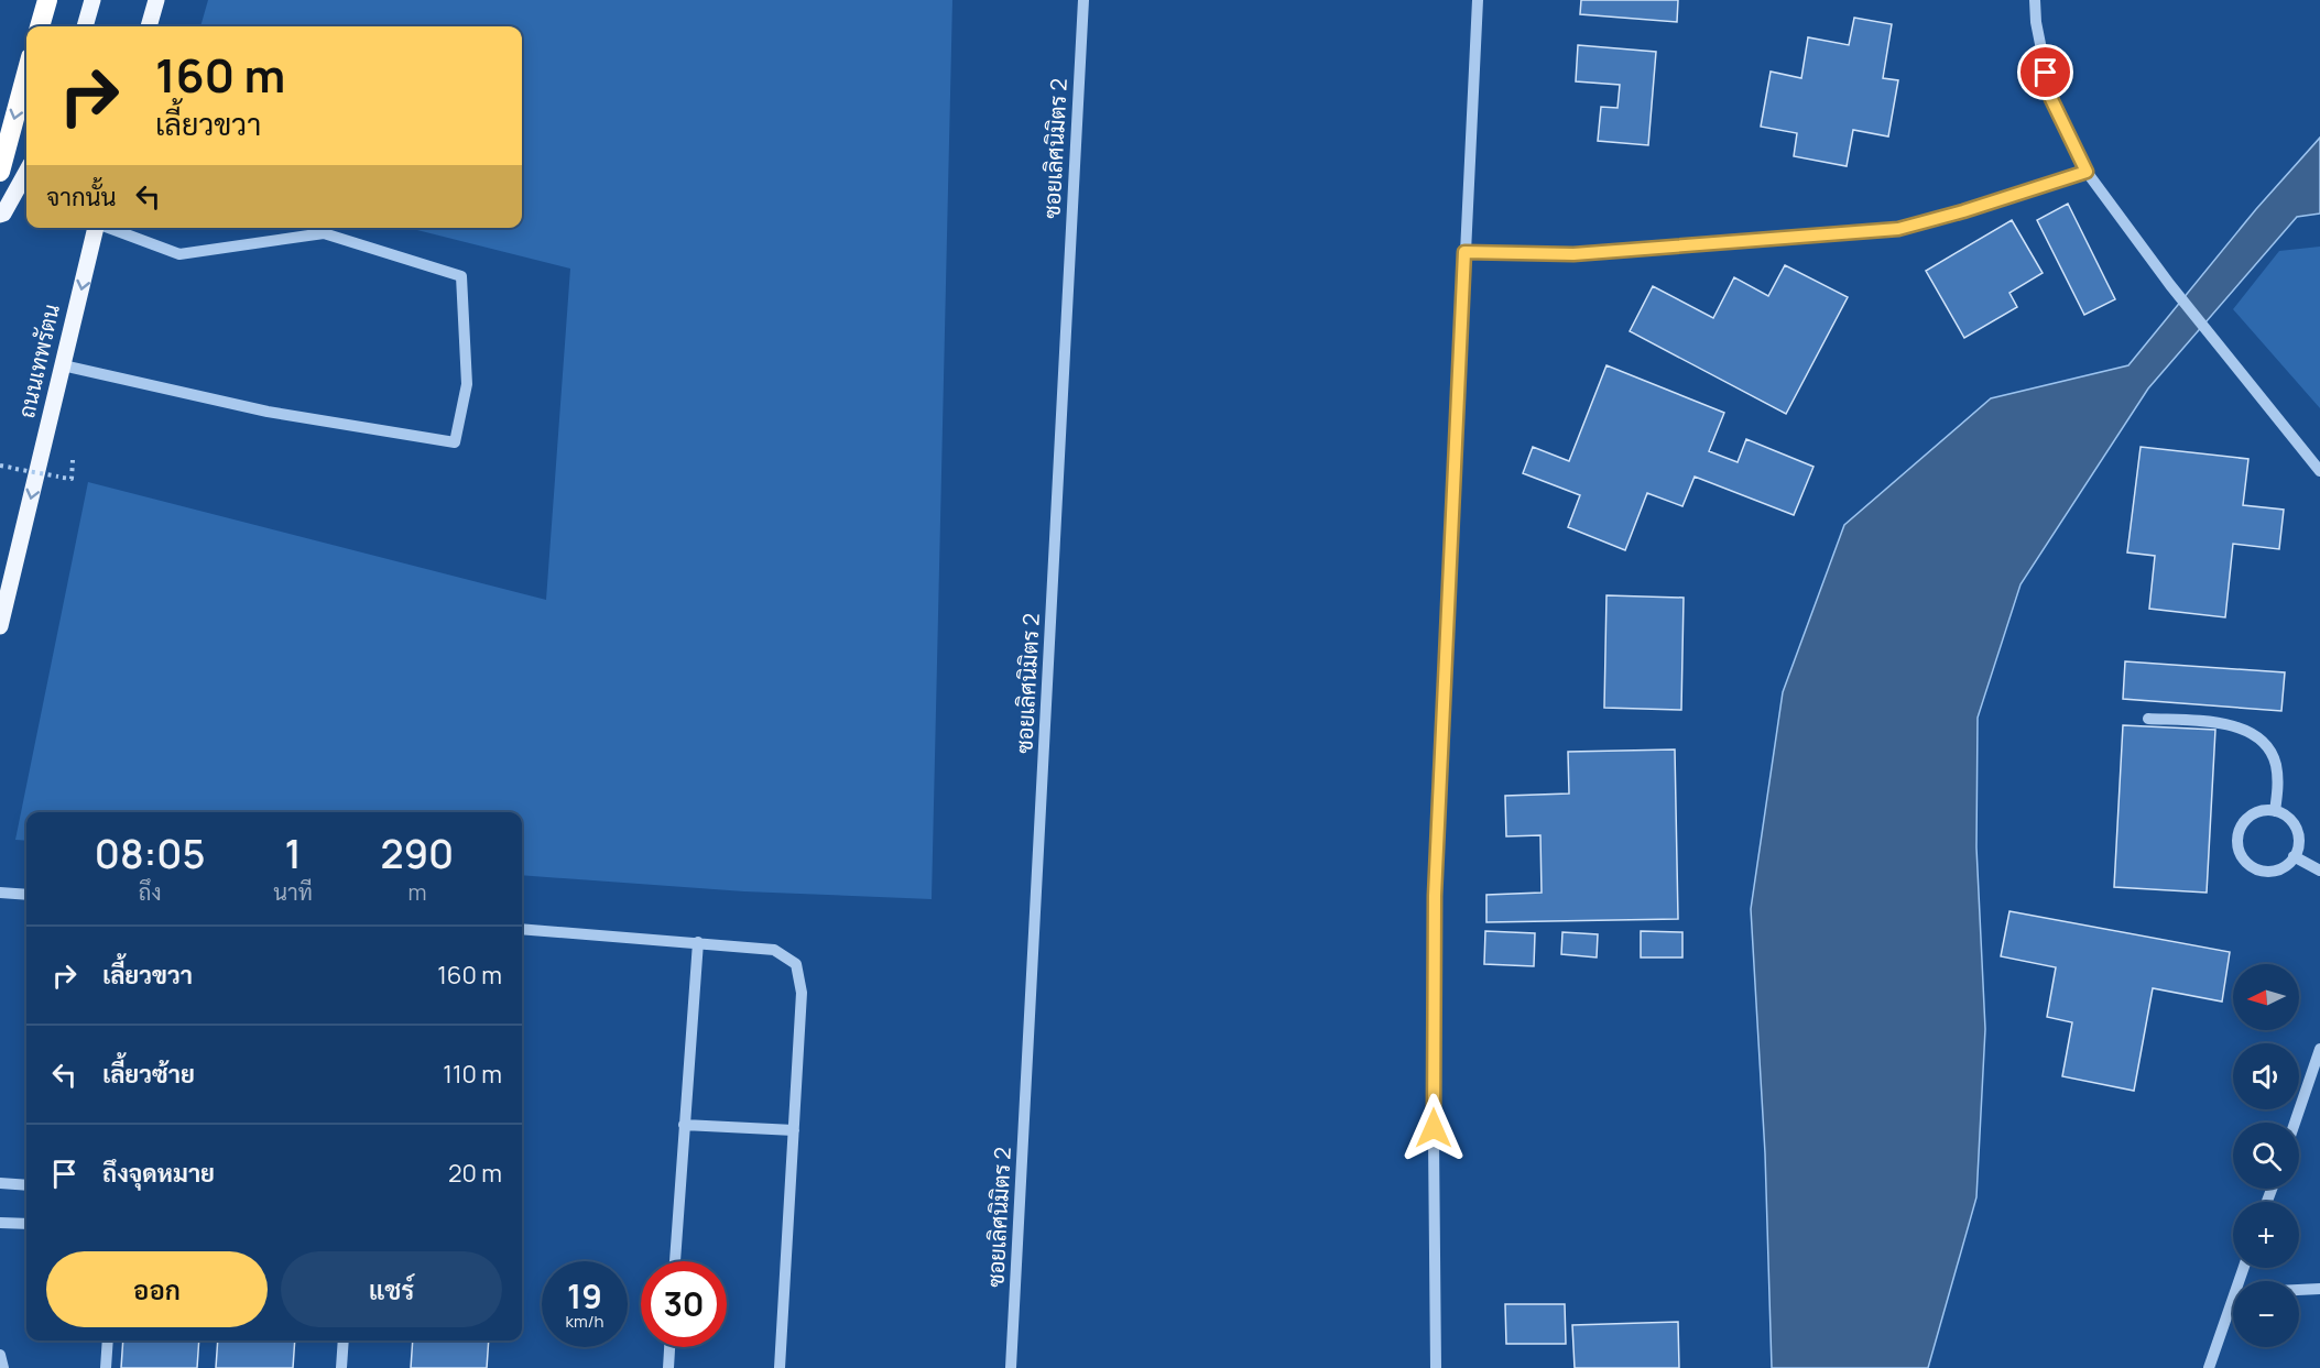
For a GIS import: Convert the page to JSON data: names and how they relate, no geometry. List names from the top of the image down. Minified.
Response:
{"streets":{"main road":["ถนนเทพรัตน"],"street":["ซอยเลิศนิมิตร 2"]},"one_way":["ถนนเทพรัตน"],"north":"left","page":{"turn":["160 m","เลี้ยวขวา"],"then":"จากนั้น","eta":["08:05","ถึง","1","นาที","290","m"],"list":[{"name":"เลี้ยวขวา","value":"160 m"},{"name":"เลี้ยวซ้าย","value":"110 m"},{"name":"ถึงจุดหมาย","value":"20 m"}],"map_buttons":["+","−"],"buttons":["ออก","แชร์"],"speed":"19 km/h","limit":"30"}}
